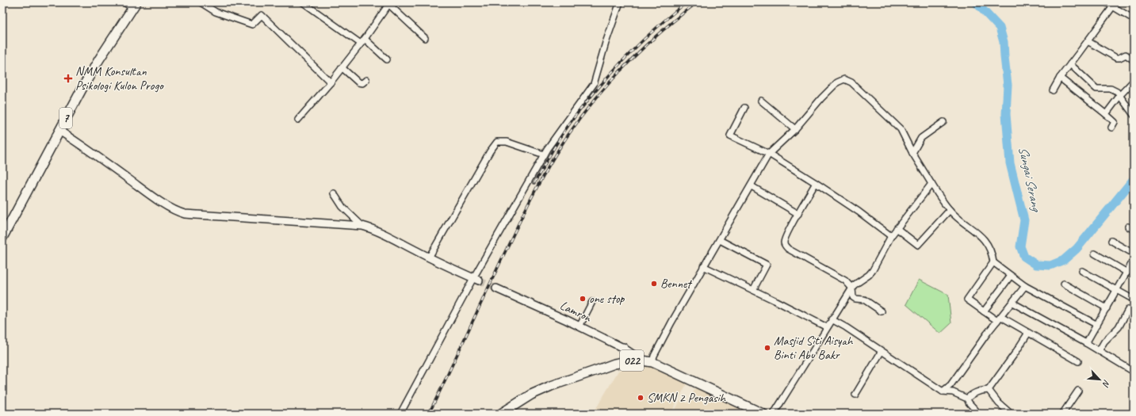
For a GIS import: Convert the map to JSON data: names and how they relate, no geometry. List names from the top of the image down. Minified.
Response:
{"streets":{"main road":["7","022"],"street":["Lamron"]},"crossings":[["Lamron","022"]],"water":["Sungai Serang"],"places":{"health":["NMM Konsultan Psikologi Kulon Progo"],"other":["Bennet","one stop","Masjid Siti Aisyah Binti Abu Bakr","SMKN 2 Pengasih"]},"north":"bottom right"}
